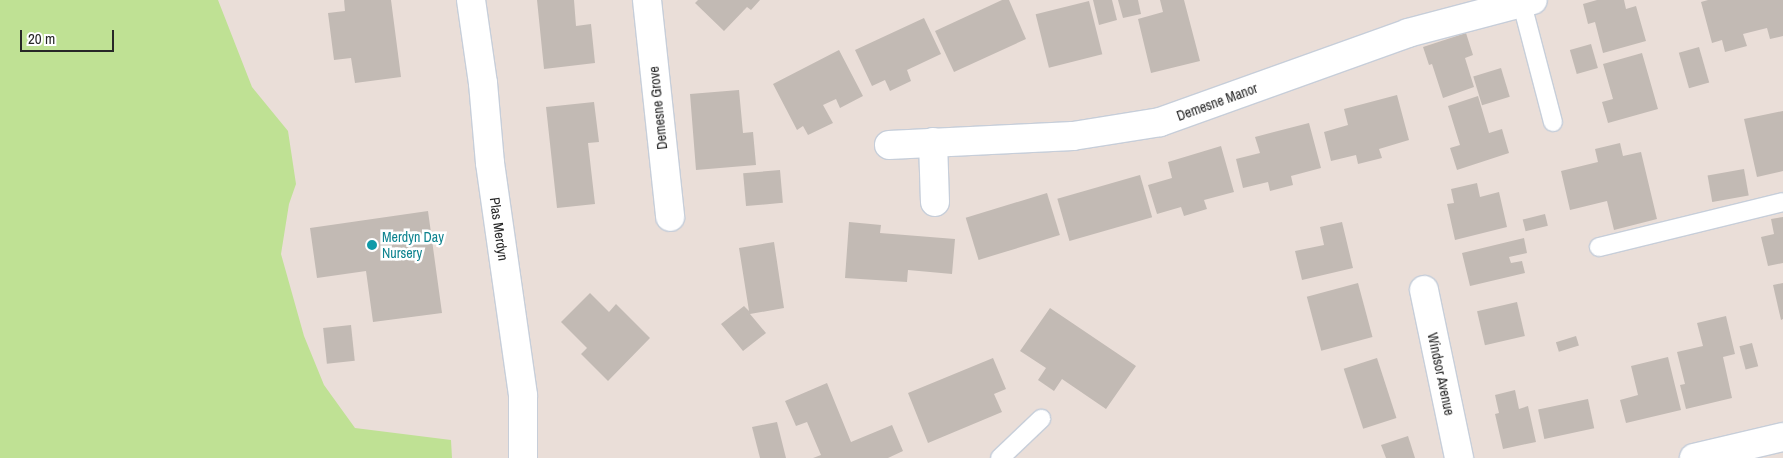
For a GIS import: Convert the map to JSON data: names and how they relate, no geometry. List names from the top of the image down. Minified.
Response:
{"streets":{"street":["Demesne Manor","Demesne Grove","Plas Merdyn","Windsor Avenue"]},"places":["Merdyn Day Nursery"],"scale_bar":"20 m"}
